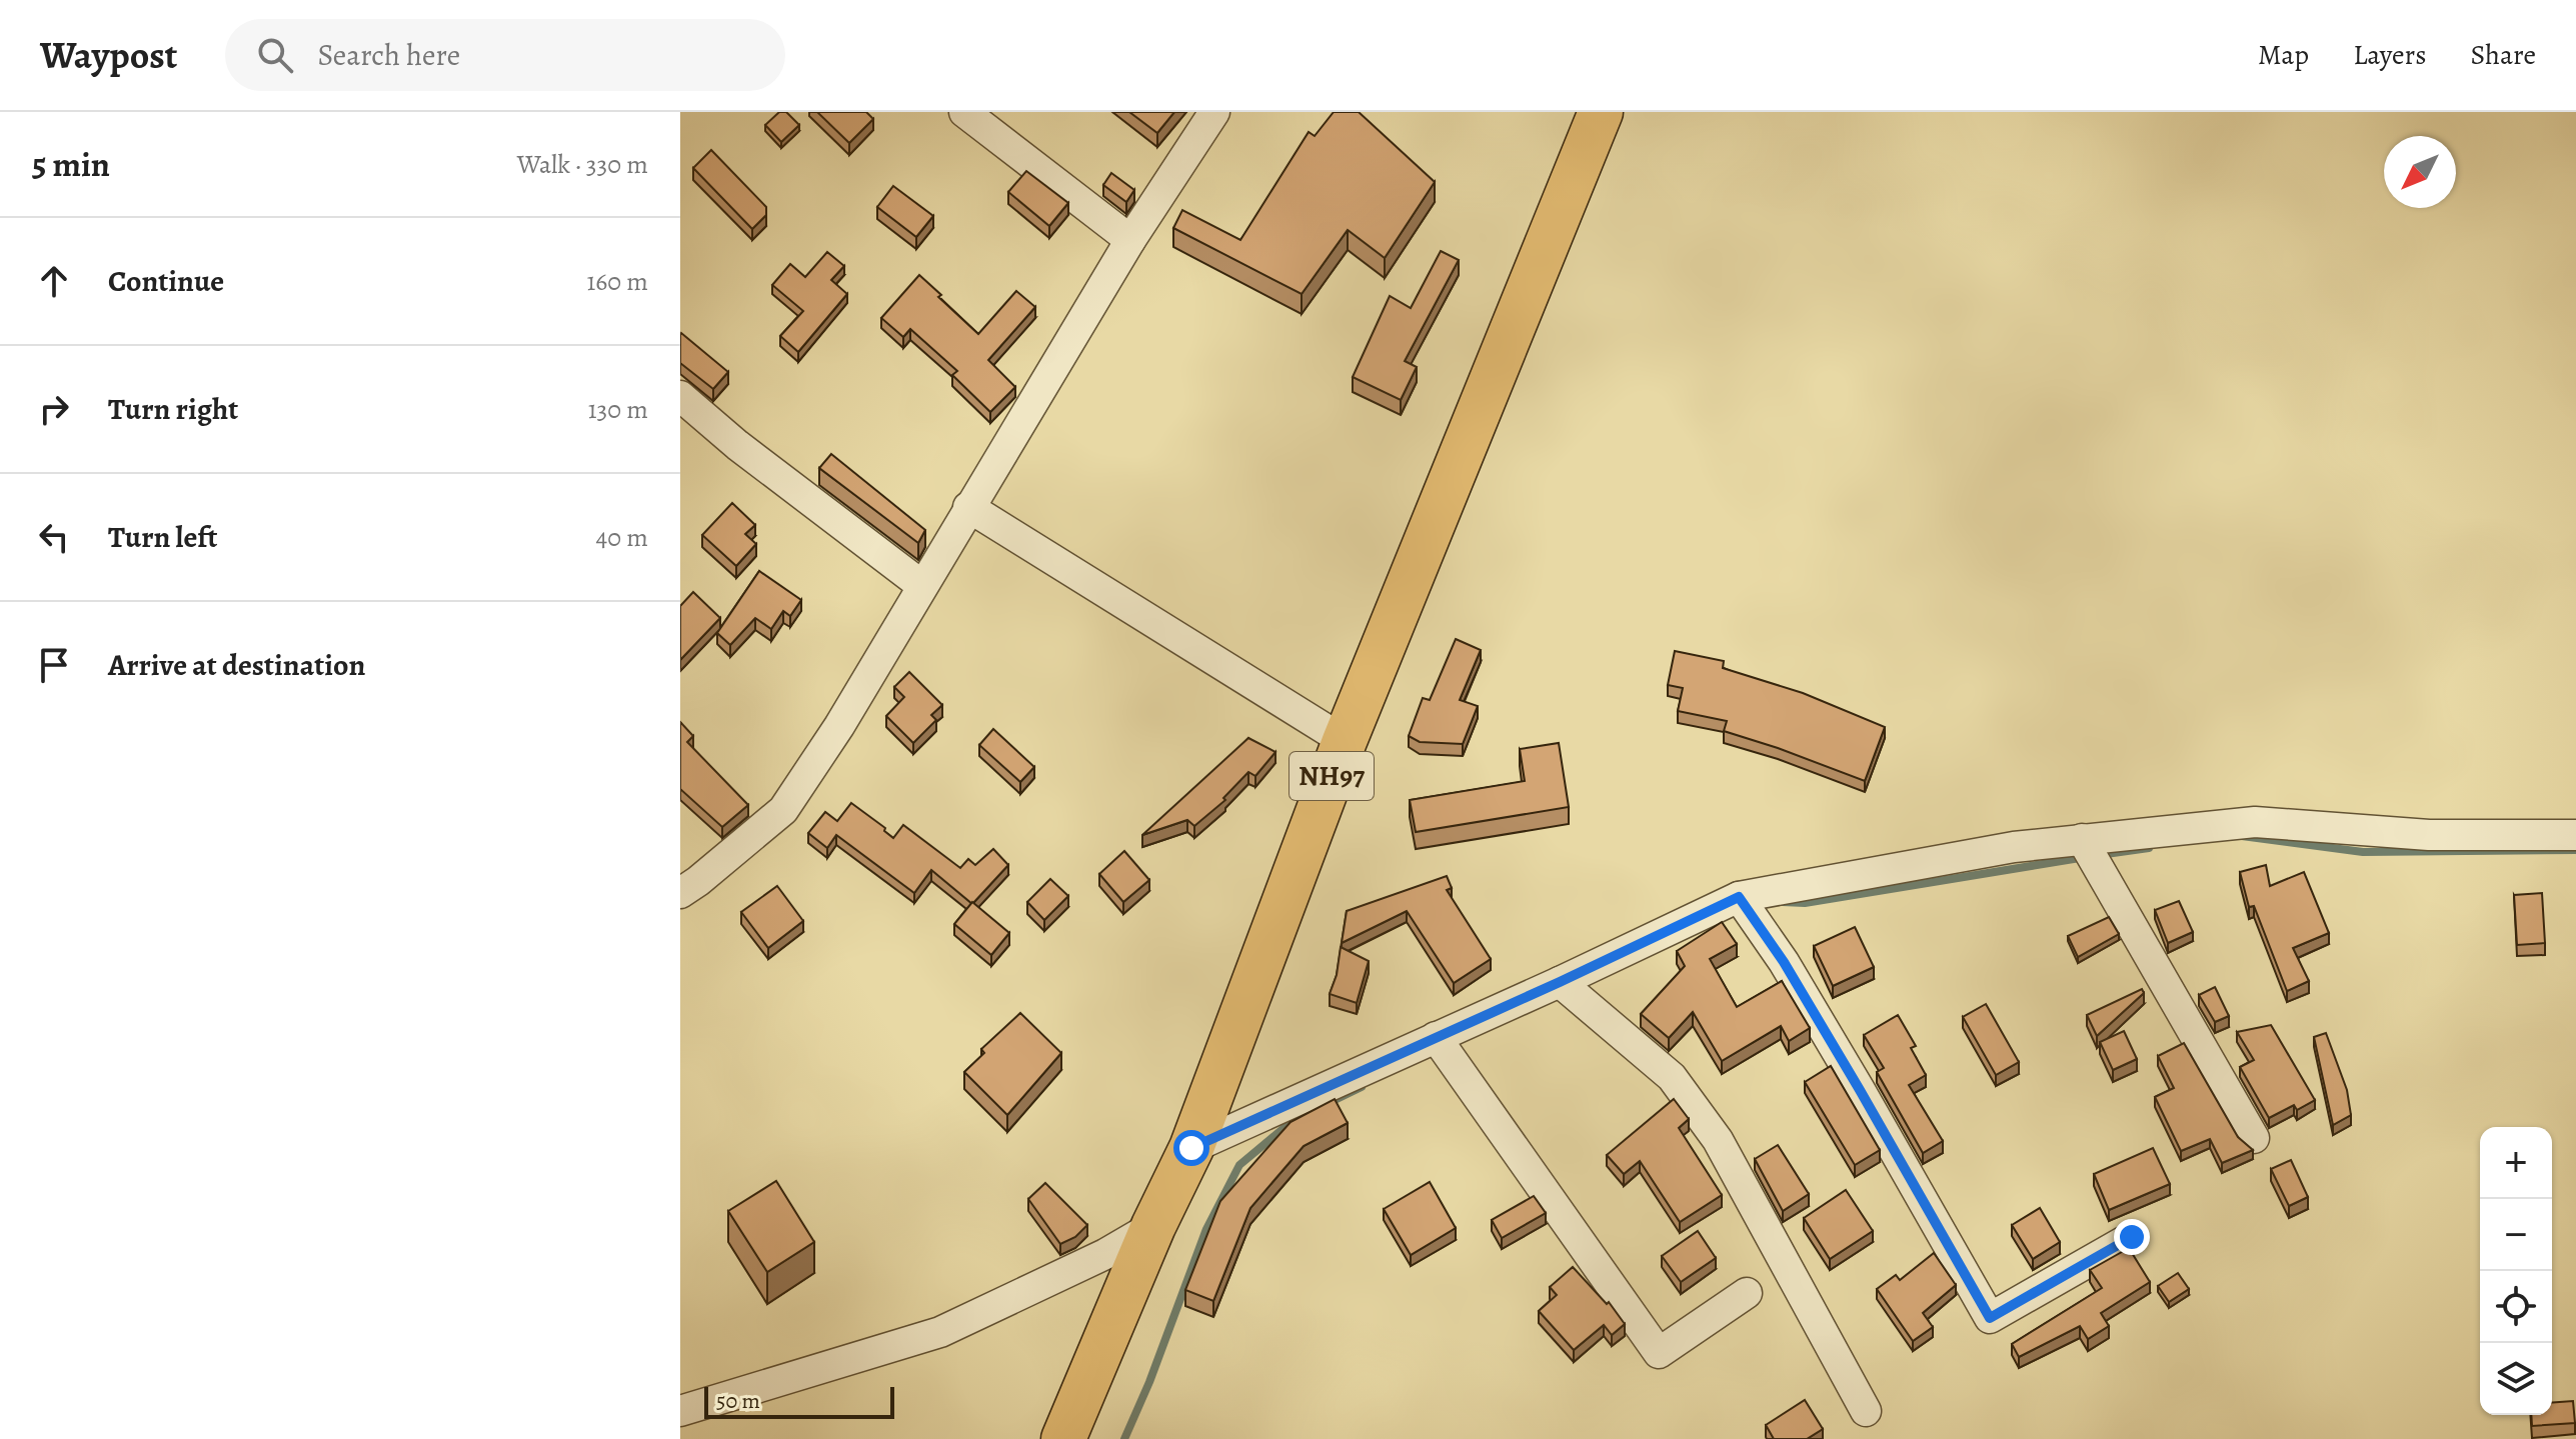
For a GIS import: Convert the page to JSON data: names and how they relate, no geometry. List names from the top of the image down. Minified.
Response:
{"streets":{"highway":["NH97"]},"scale_bar":"50 m","north":"bottom left","page":{"header":"Waypost","search":"Search here","nav":["Map","Layers","Share"],"heading":["5 min","Walk · 330 m"],"list":[["Continue","160 m"],["Turn right","130 m"],["Turn left","40 m"],"Arrive at destination"],"map_buttons":["+","−"],"scale":"50 m"}}
